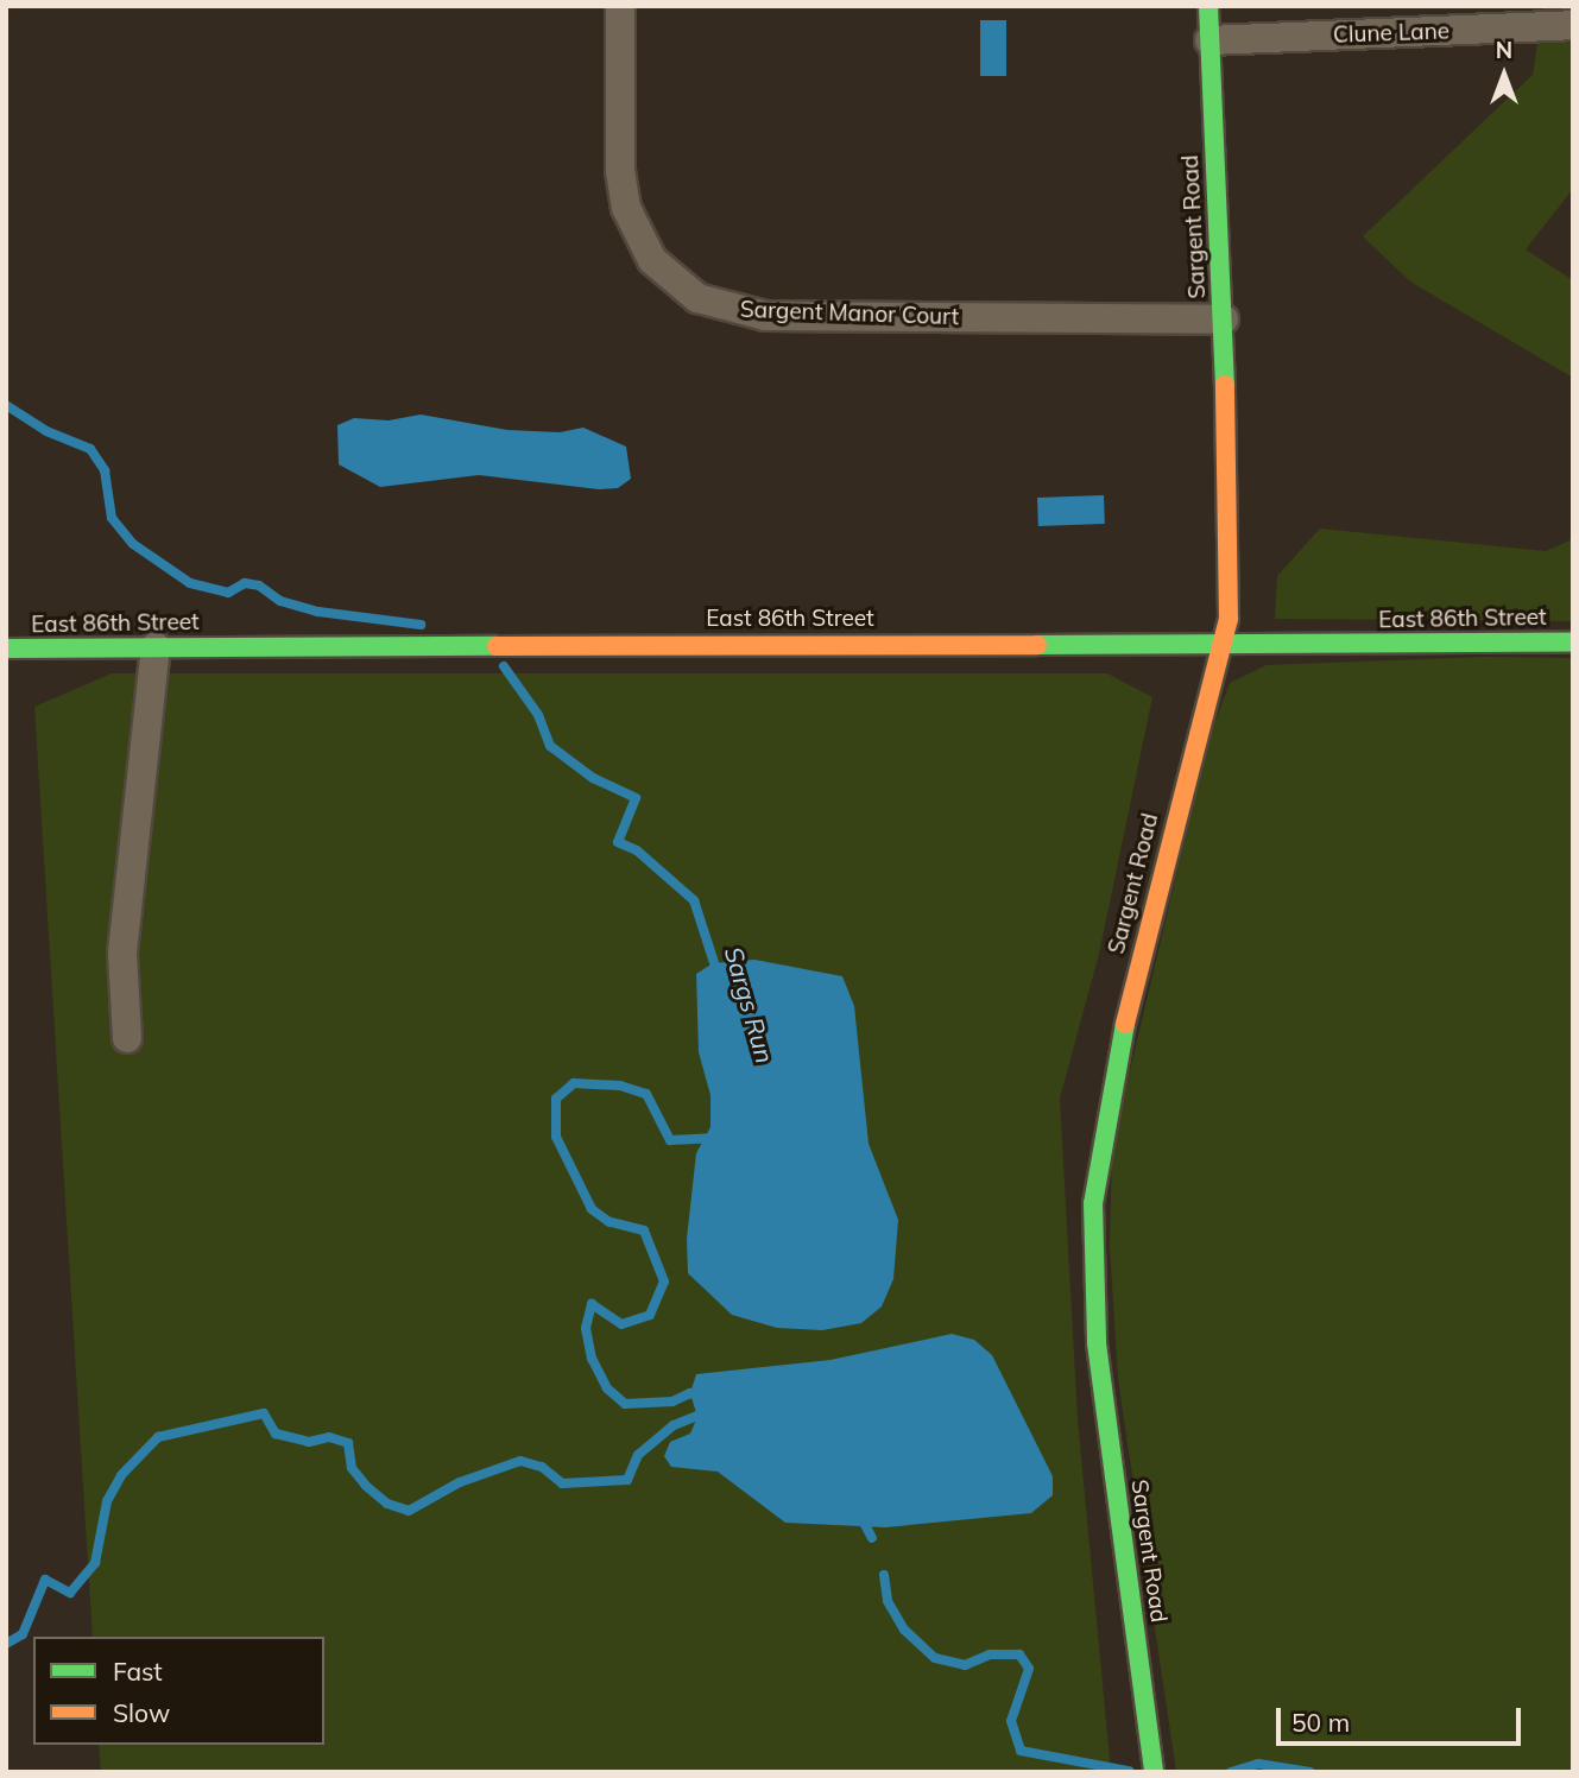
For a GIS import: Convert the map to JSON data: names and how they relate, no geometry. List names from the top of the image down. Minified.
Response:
{"streets":{"street":["Clune Lane","Sargent Road","Sargent Manor Court","East 86th Street"]},"crossings":[["Clune Lane","Sargent Road"],["Sargent Road","Sargent Manor Court"],["Sargent Road","East 86th Street"]],"water":["Sargs Run"],"legend":["Fast","Slow"],"scale_bar":"50 m","north":"top"}
